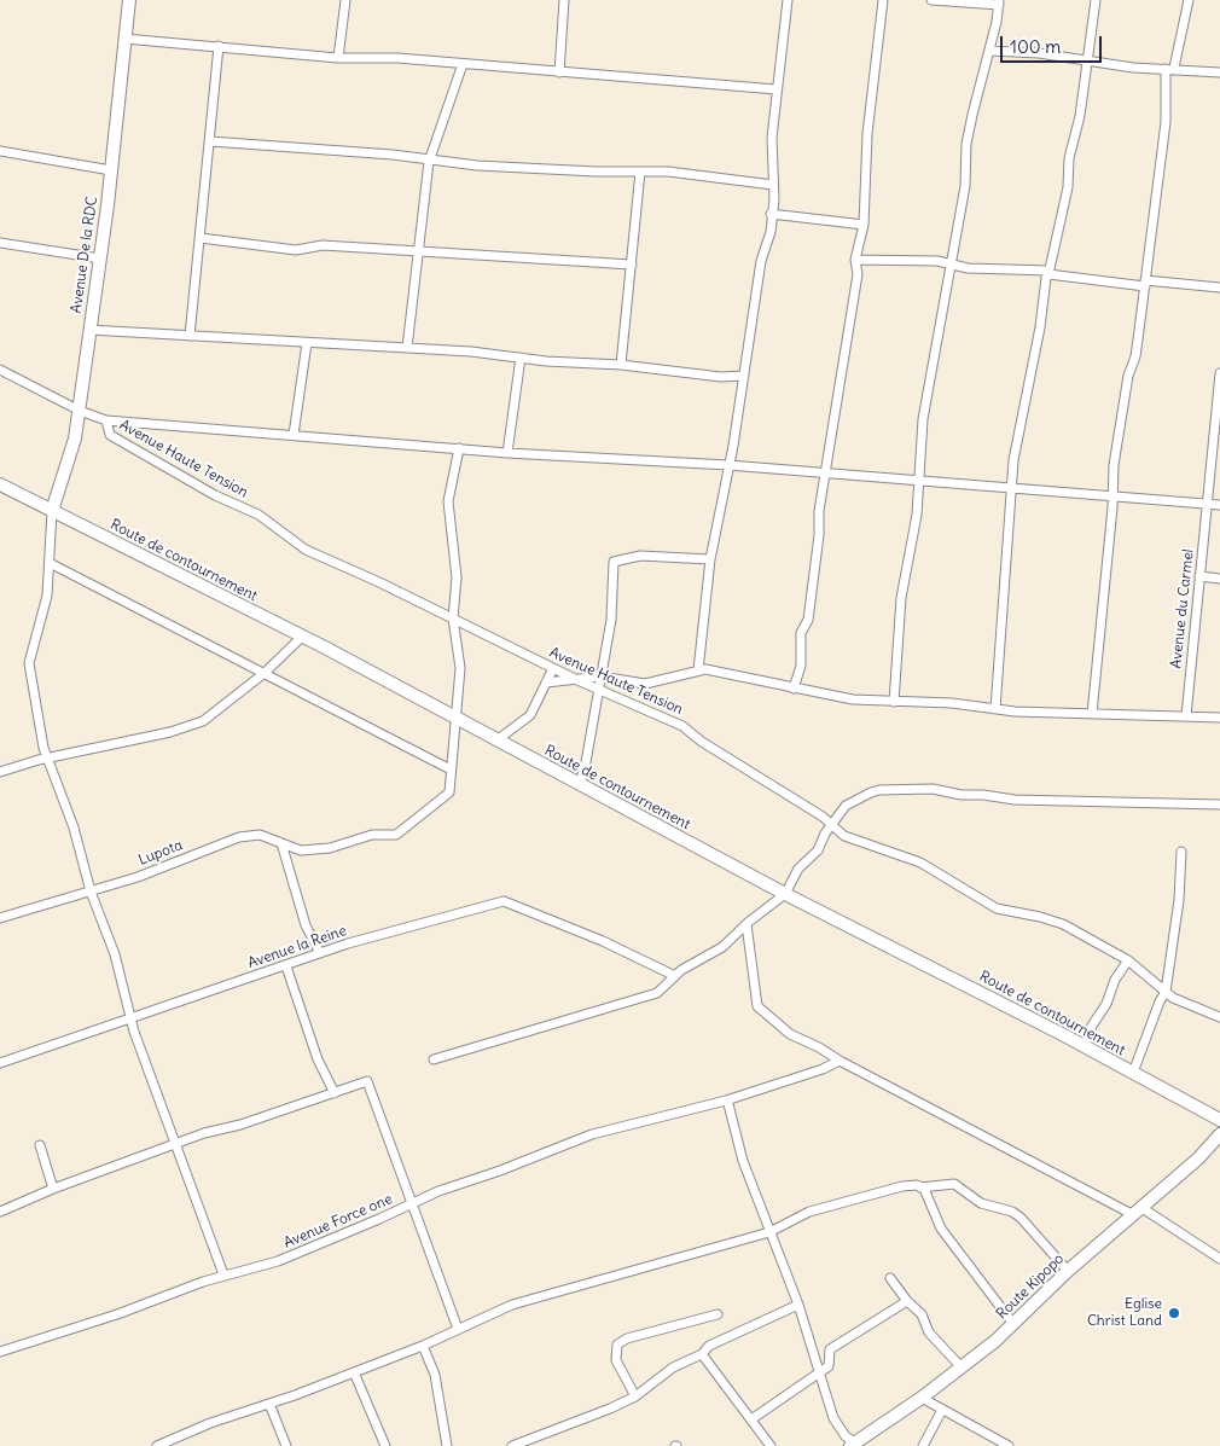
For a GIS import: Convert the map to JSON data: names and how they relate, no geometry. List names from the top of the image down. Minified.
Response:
{"streets":{"street":["Avenue De la RDC","Avenue Haute Tension","Route de contournement","Avenue du Carmel","Lupota","Avenue la Reine","Avenue Force one","Route Kipopo"]},"crossings":[["Avenue De la RDC","Avenue Haute Tension"],["Avenue De la RDC","Route de contournement"],["Avenue Haute Tension","Lupota"],["Route de contournement","Lupota"]],"places":["Eglise Christ Land"],"scale_bar":"100 m"}
